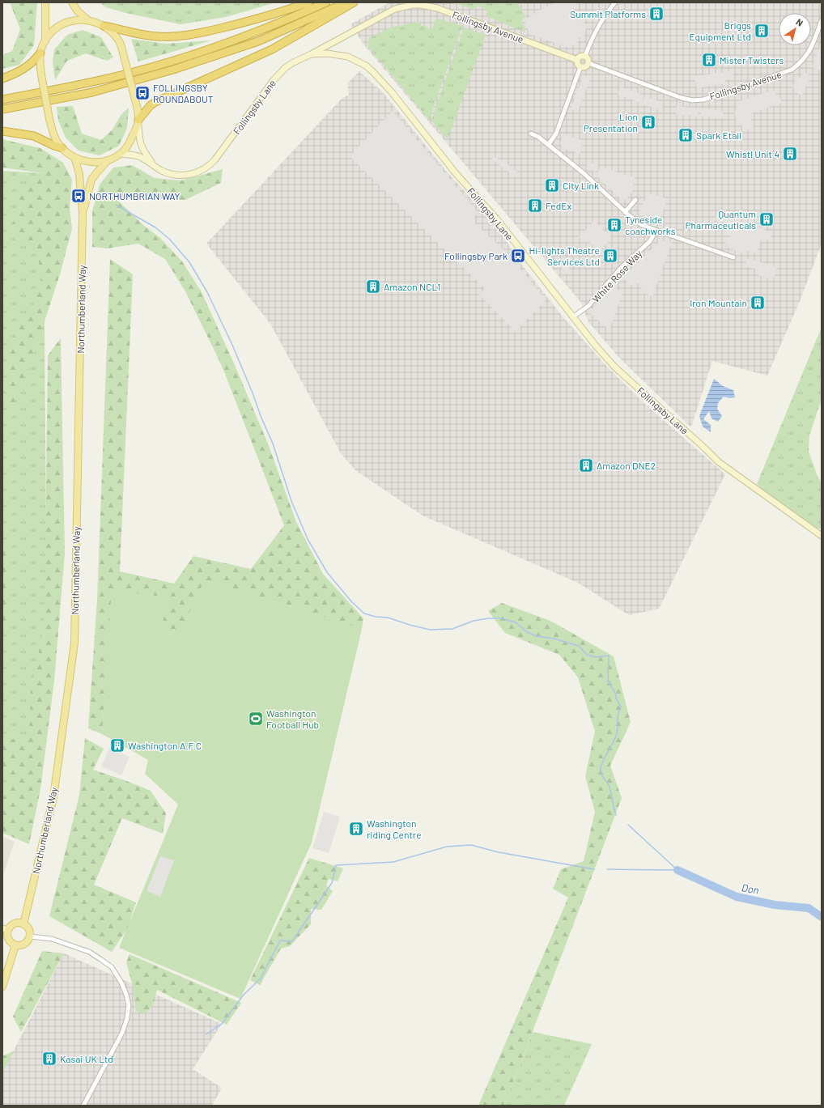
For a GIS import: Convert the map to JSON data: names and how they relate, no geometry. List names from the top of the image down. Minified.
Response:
{"streets":{"main road":["Northumberland Way"],"street":["Follingsby Avenue","Follingsby Lane","White Rose Way"]},"crossings":[["Follingsby Avenue","Follingsby Lane"],["Follingsby Lane","White Rose Way"]],"water":["Don"],"places":{"building":["Summit Platforms","Briggs Equipment Ltd","Mister Twisters","Lion Presentation","Spark Etail","Whistl Unit 4","City Link","FedEx","Quantum Pharmaceuticals","Tyneside coachworks","Hi-lights Theatre Services Ltd","Amazon NCL1","Iron Mountain","Amazon DNE2","Washington A.F.C","Washington riding Centre","Kasai UK Ltd"],"bus stop":["FOLLINGSBY ROUNDABOUT","NORTHUMBRIAN WAY","Follingsby Park"],"sports":["Washington Football Hub"]},"north":"top right"}
